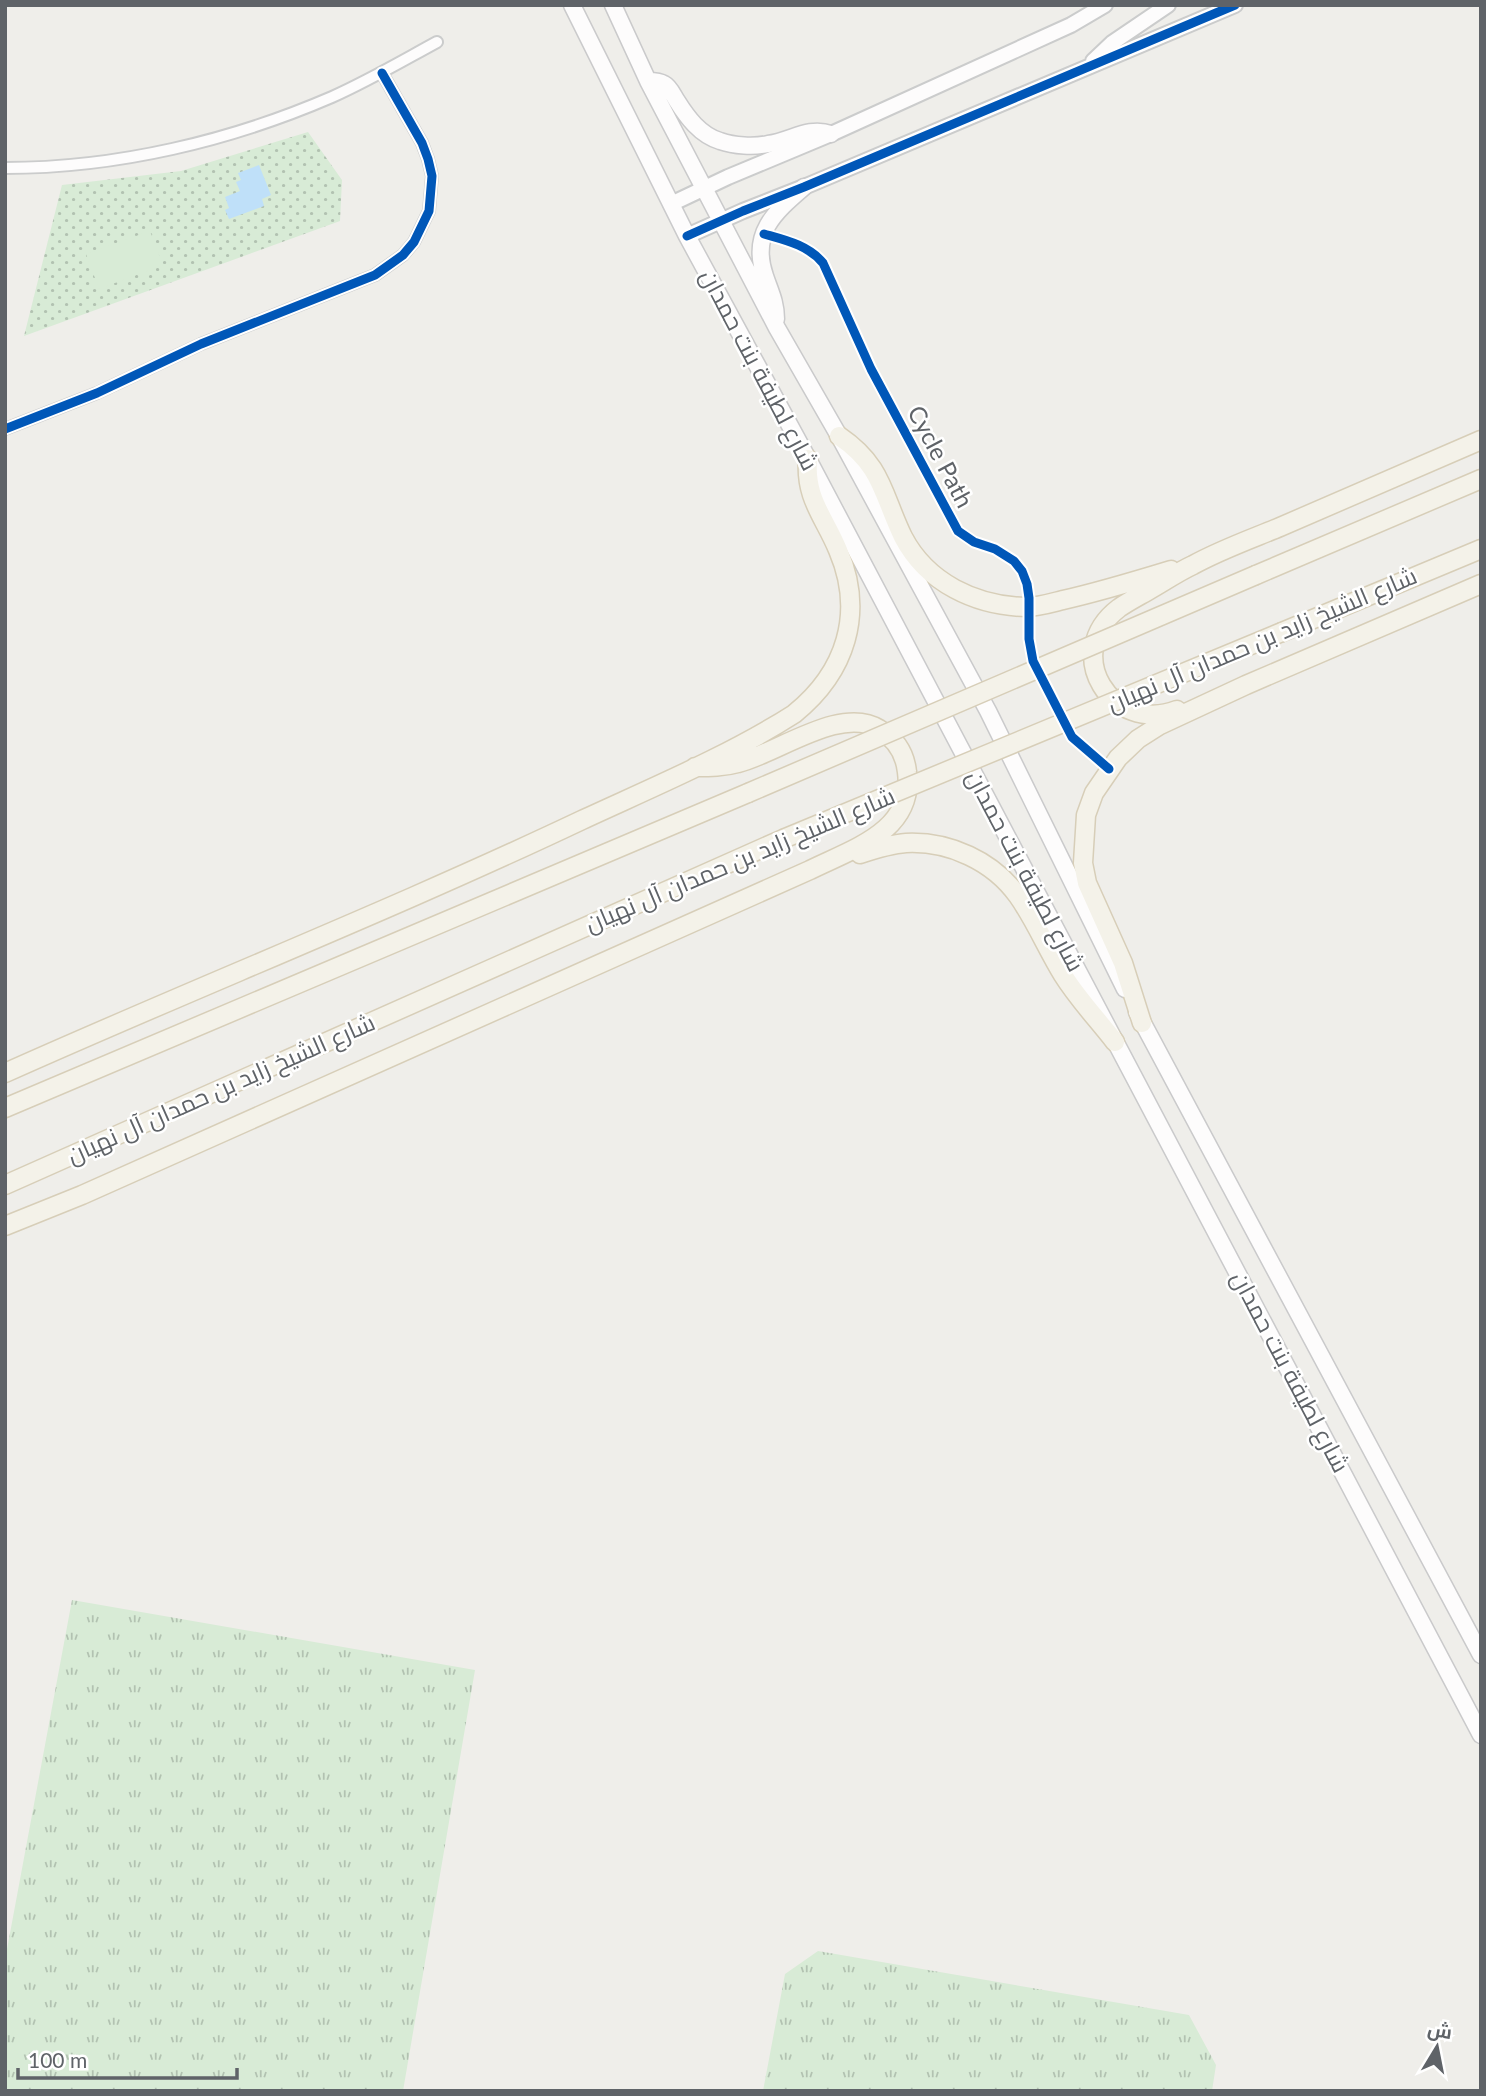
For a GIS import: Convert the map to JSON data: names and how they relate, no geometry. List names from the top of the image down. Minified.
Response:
{"streets":{"main road":["شارع لطيفة بنت حمدان","شارع الشيخ زايد بن حمدان آل نهيان"],"cycle path":["Cycle Path"]},"scale_bar":"100 m","north":"top"}
